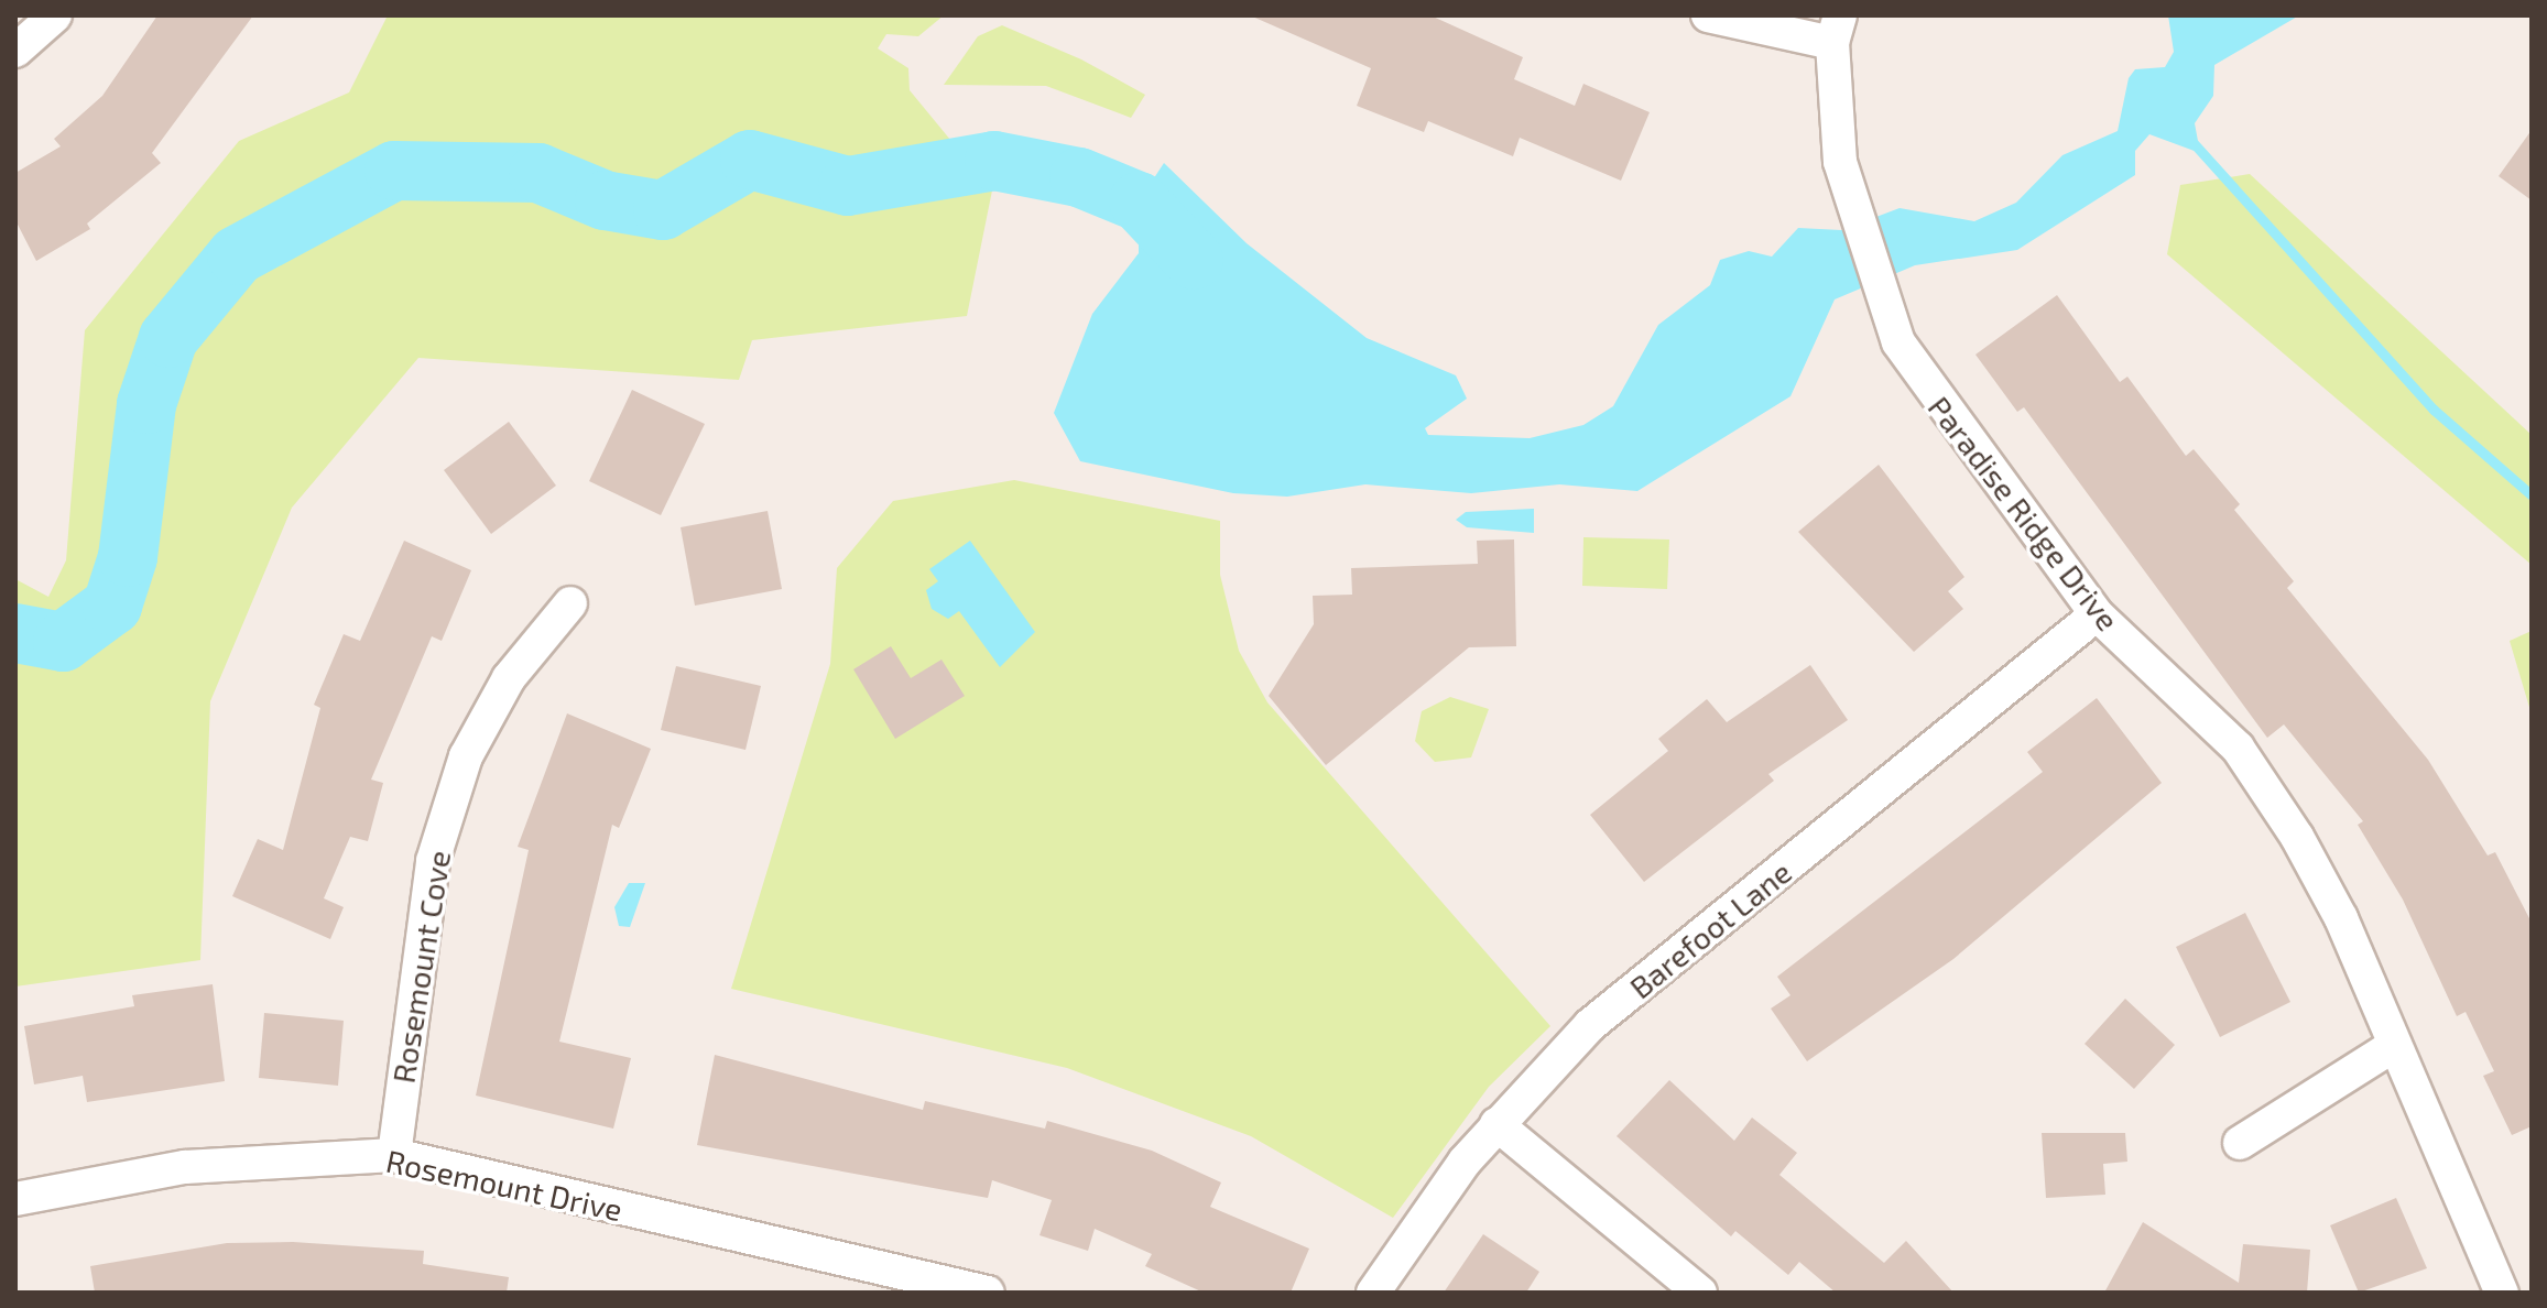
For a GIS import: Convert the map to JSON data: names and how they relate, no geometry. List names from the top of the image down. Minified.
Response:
{"streets":{"street":["Paradise Ridge Drive","Barefoot Lane","Rosemount Cove","Rosemount Drive"]},"crossings":[["Paradise Ridge Drive","Barefoot Lane"],["Rosemount Cove","Rosemount Drive"]]}
